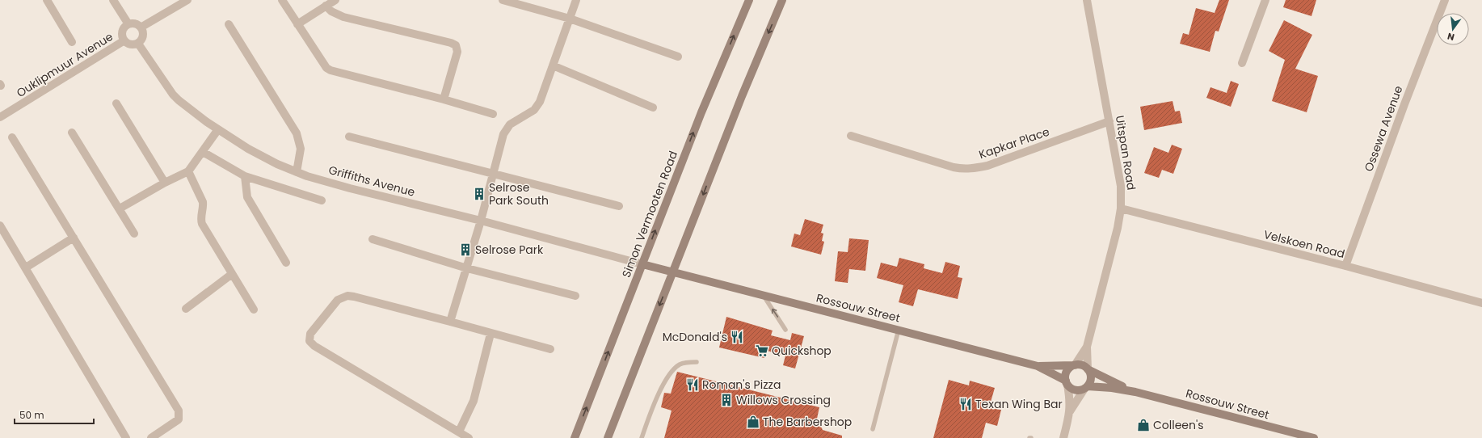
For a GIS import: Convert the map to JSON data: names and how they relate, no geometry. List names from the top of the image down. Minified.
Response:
{"streets":{"main road":["Simon Vermooten Road","Rossouw Street"],"street":["Ouklipmuur Avenue","Ossewa Avenue","Kapkar Place","Uitspan Road","Griffiths Avenue","Velskoen Road"]},"crossings":[["Ouklipmuur Avenue","Griffiths Avenue"],["Ossewa Avenue","Velskoen Road"],["Kapkar Place","Uitspan Road"],["Uitspan Road","Velskoen Road"],["Uitspan Road","Rossouw Street"],["Griffiths Avenue","Simon Vermooten Road"],["Griffiths Avenue","Rossouw Street"],["Simon Vermooten Road","Rossouw Street"]],"places":{"building":["Selrose Park South","Selrose Park","Willows Crossing"],"restaurant":["McDonald's","Roman's Pizza","Texan Wing Bar"],"supermarket":["Quickshop"],"shop":["The Barbershop","Colleen's"]},"scale_bar":"50 m","north":"bottom"}
